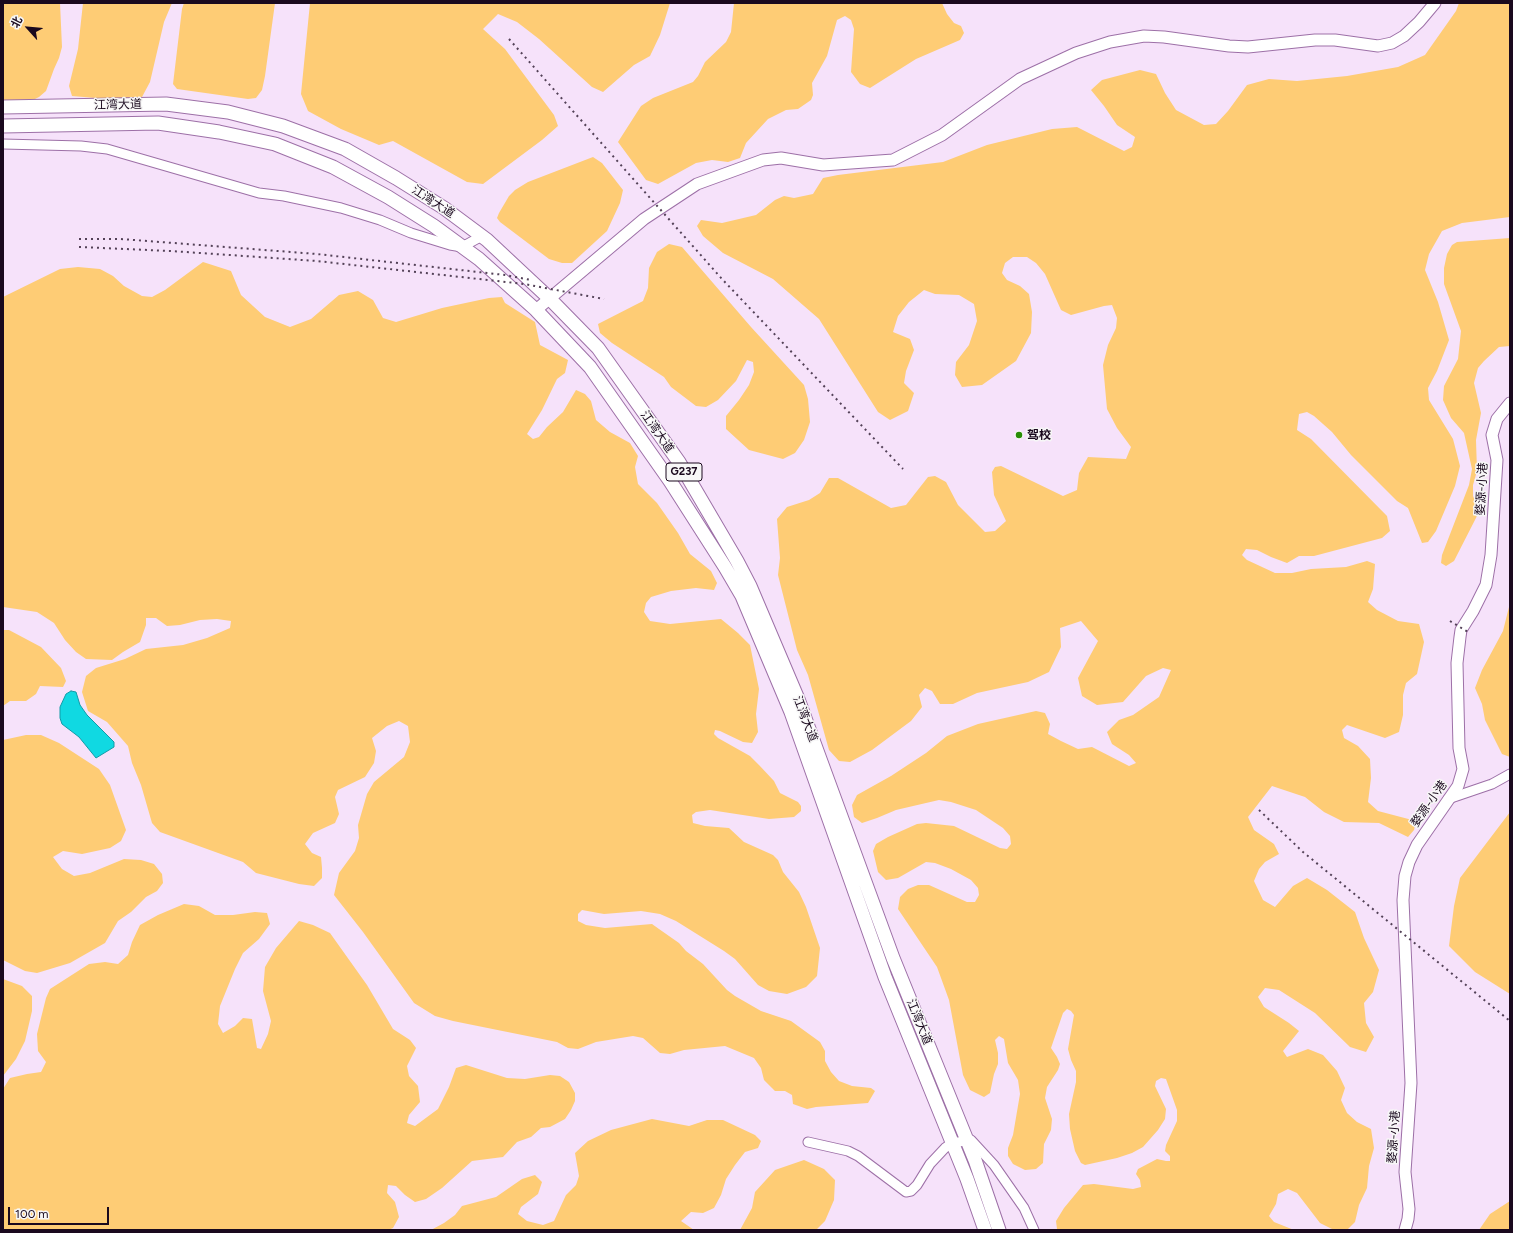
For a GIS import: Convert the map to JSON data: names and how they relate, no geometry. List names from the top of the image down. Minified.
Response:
{"streets":{"highway":["江湾大道","G237"],"main road":["婺源-小港"]},"places":["驾校"],"scale_bar":"100 m","north":"top left"}
